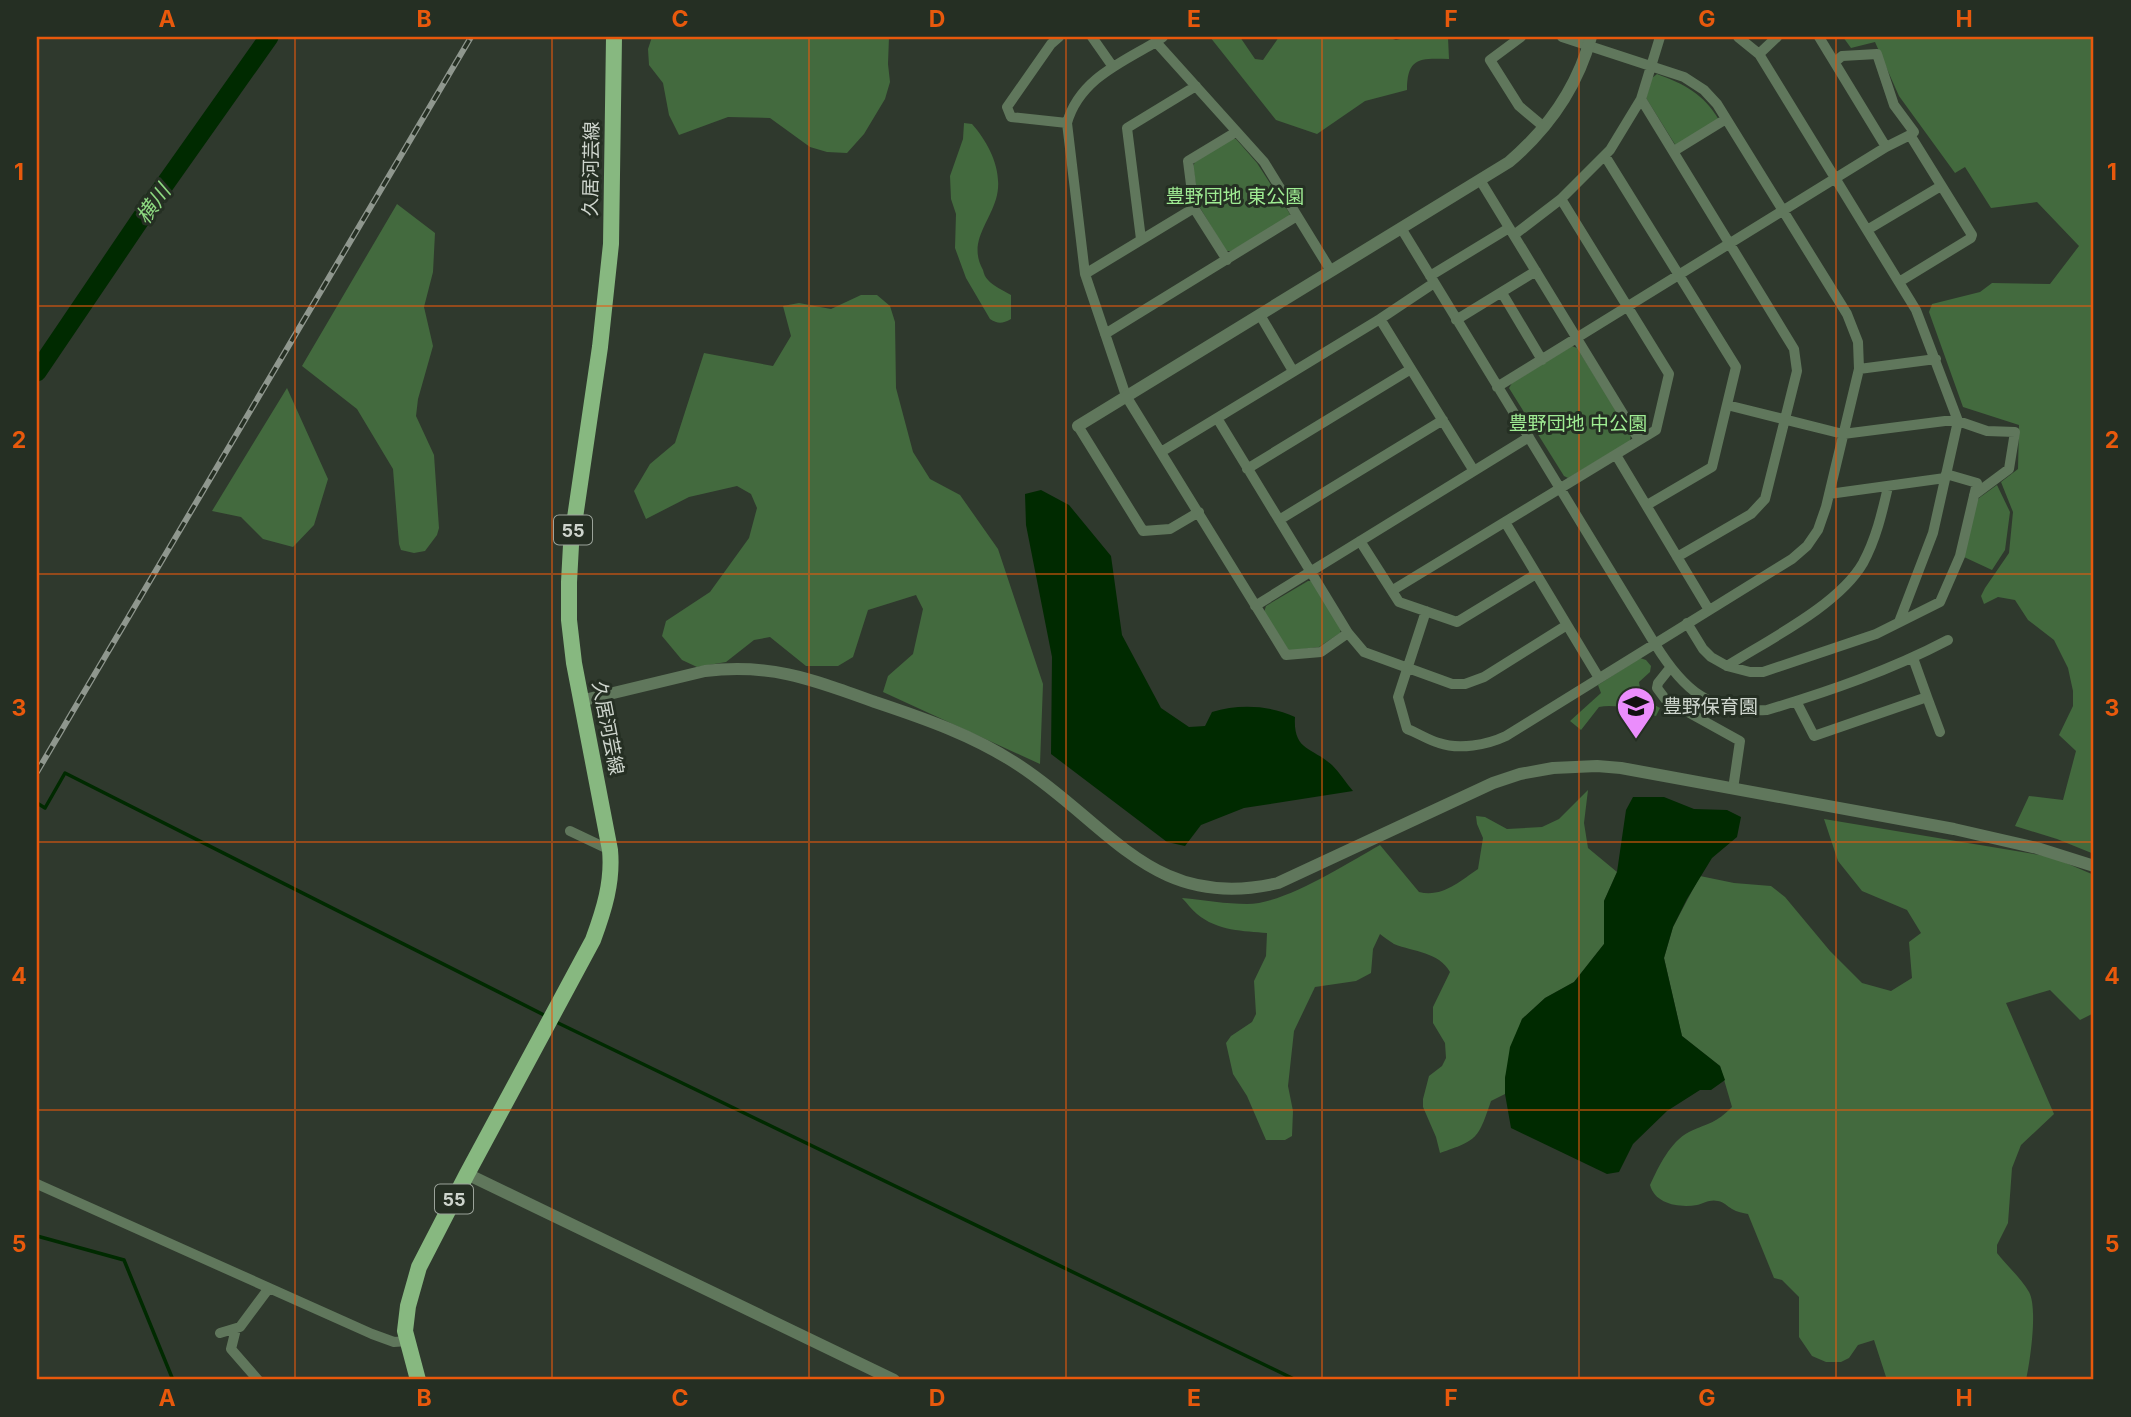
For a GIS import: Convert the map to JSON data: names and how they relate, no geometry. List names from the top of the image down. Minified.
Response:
{"streets":{"main road":["久居河芸線","55"]},"water":["横川"],"parks":["豊野団地 東公園","豊野団地 中公園"],"places":{"school or university":["豊野保育園"]},"grid":{"columns":["A","B","C","D","E","F","G","H"],"rows":["1","2","3","4","5"]}}
